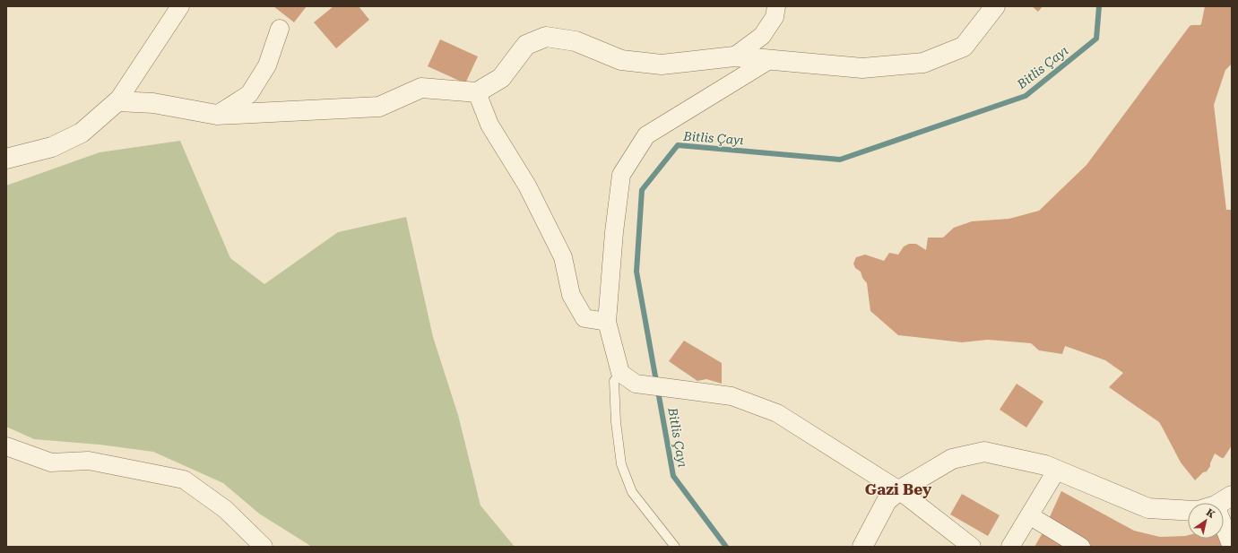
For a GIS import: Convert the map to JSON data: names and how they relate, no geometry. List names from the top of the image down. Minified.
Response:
{"districts":["Gazi Bey"],"water":["Bitlis Çayı"],"north":"top right"}
